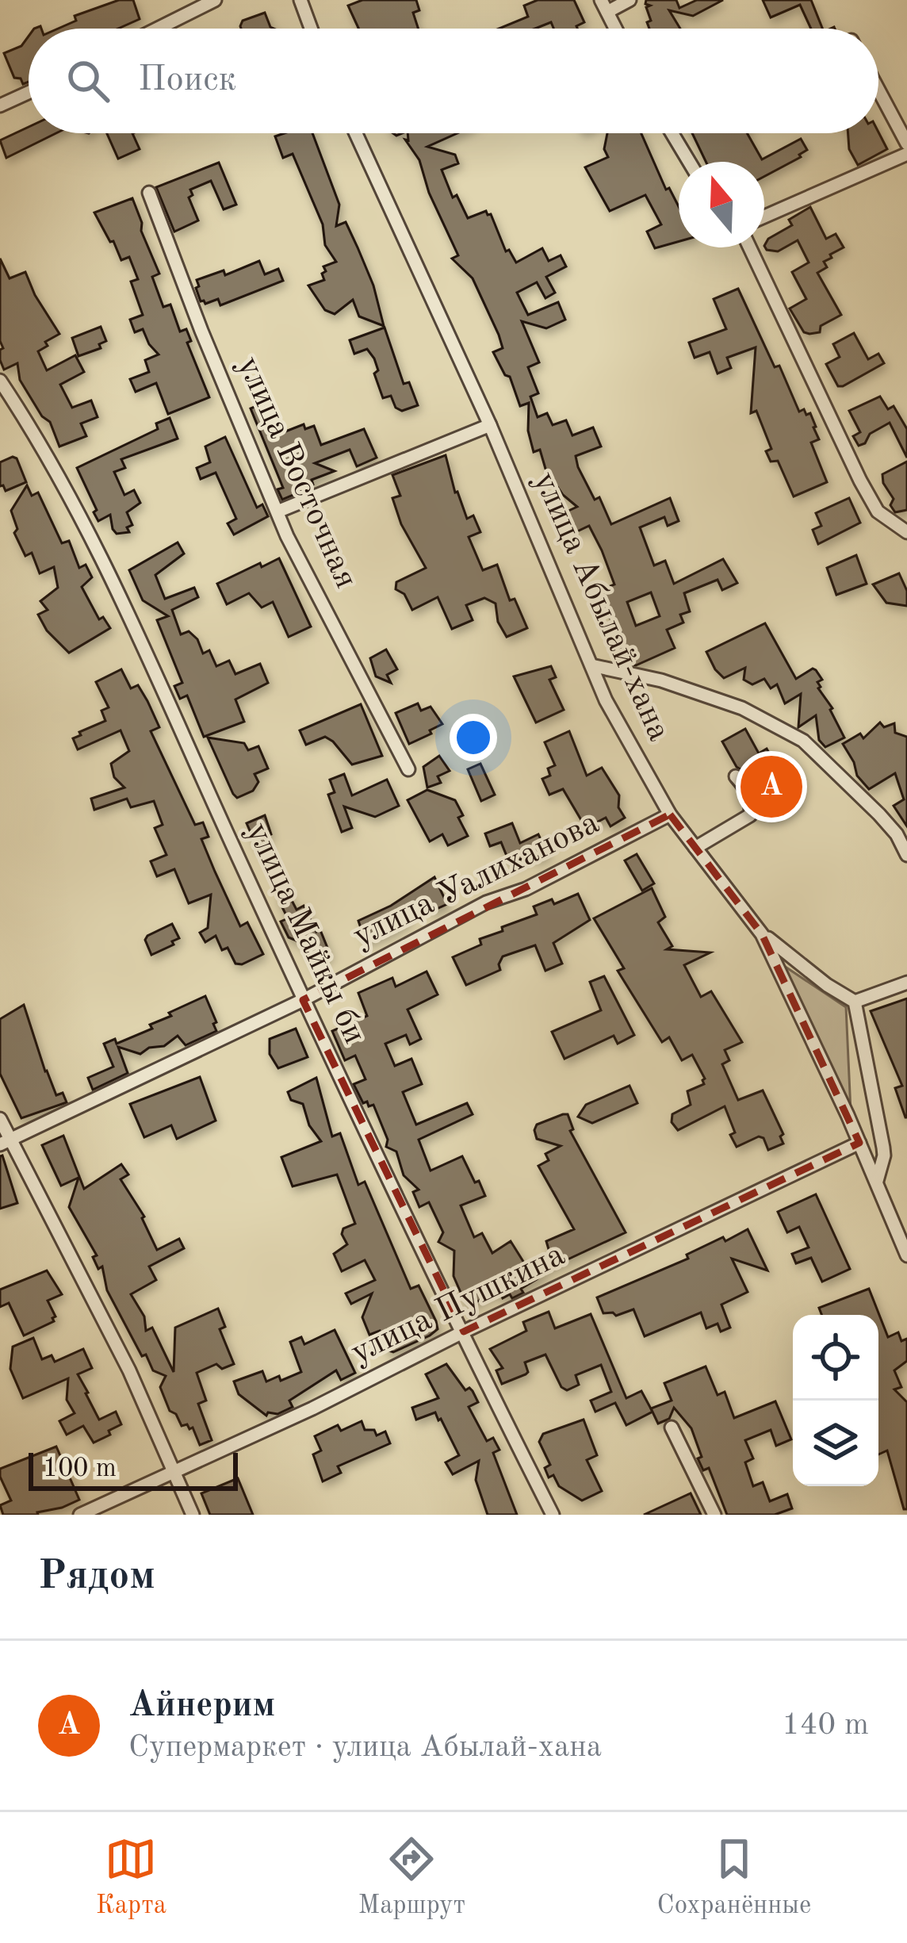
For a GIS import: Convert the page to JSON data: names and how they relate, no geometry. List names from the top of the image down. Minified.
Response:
{"streets":{"street":["улица Восточная","улица Абылай-хана","улица Уалиханова","улица Майкы би","улица Пушкина"]},"crossings":[["улица Абылай-хана","улица Уалиханова"],["улица Абылай-хана","улица Пушкина"],["улица Уалиханова","улица Майкы би"],["улица Майкы би","улица Пушкина"]],"scale_bar":"100 m","north":"top","page":{"search":"Поиск","pins":"A","scale":"100 m","heading":"Рядом","list":[{"mark":"A","name":"Айнерим","note":"Супермаркет · улица Абылай-хана","value":"140 m"}],"nav":["Карта","Маршрут","Сохранённые"]}}
